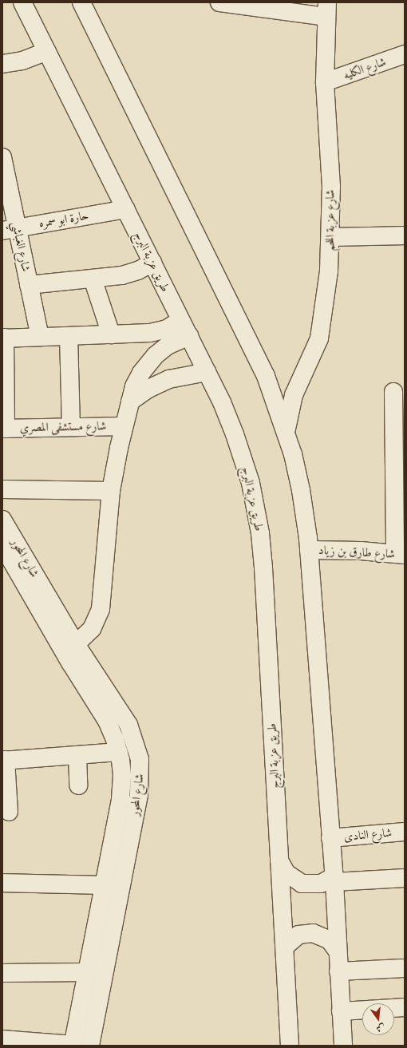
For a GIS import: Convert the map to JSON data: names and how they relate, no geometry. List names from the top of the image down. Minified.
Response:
{"streets":{"street":["شارع الكليه","حارة ابو سمره","شارع عزبة اللحم","شارع الغباشي","طريق عزبة البرج","شارع مستشفى المصري","شارع طارق بن زياد","شارع المحور","شارع النادى"]},"crossings":[["شارع الكليه","شارع عزبة اللحم"],["حارة ابو سمره","شارع الغباشي"],["حارة ابو سمره","طريق عزبة البرج"]],"north":"bottom"}
